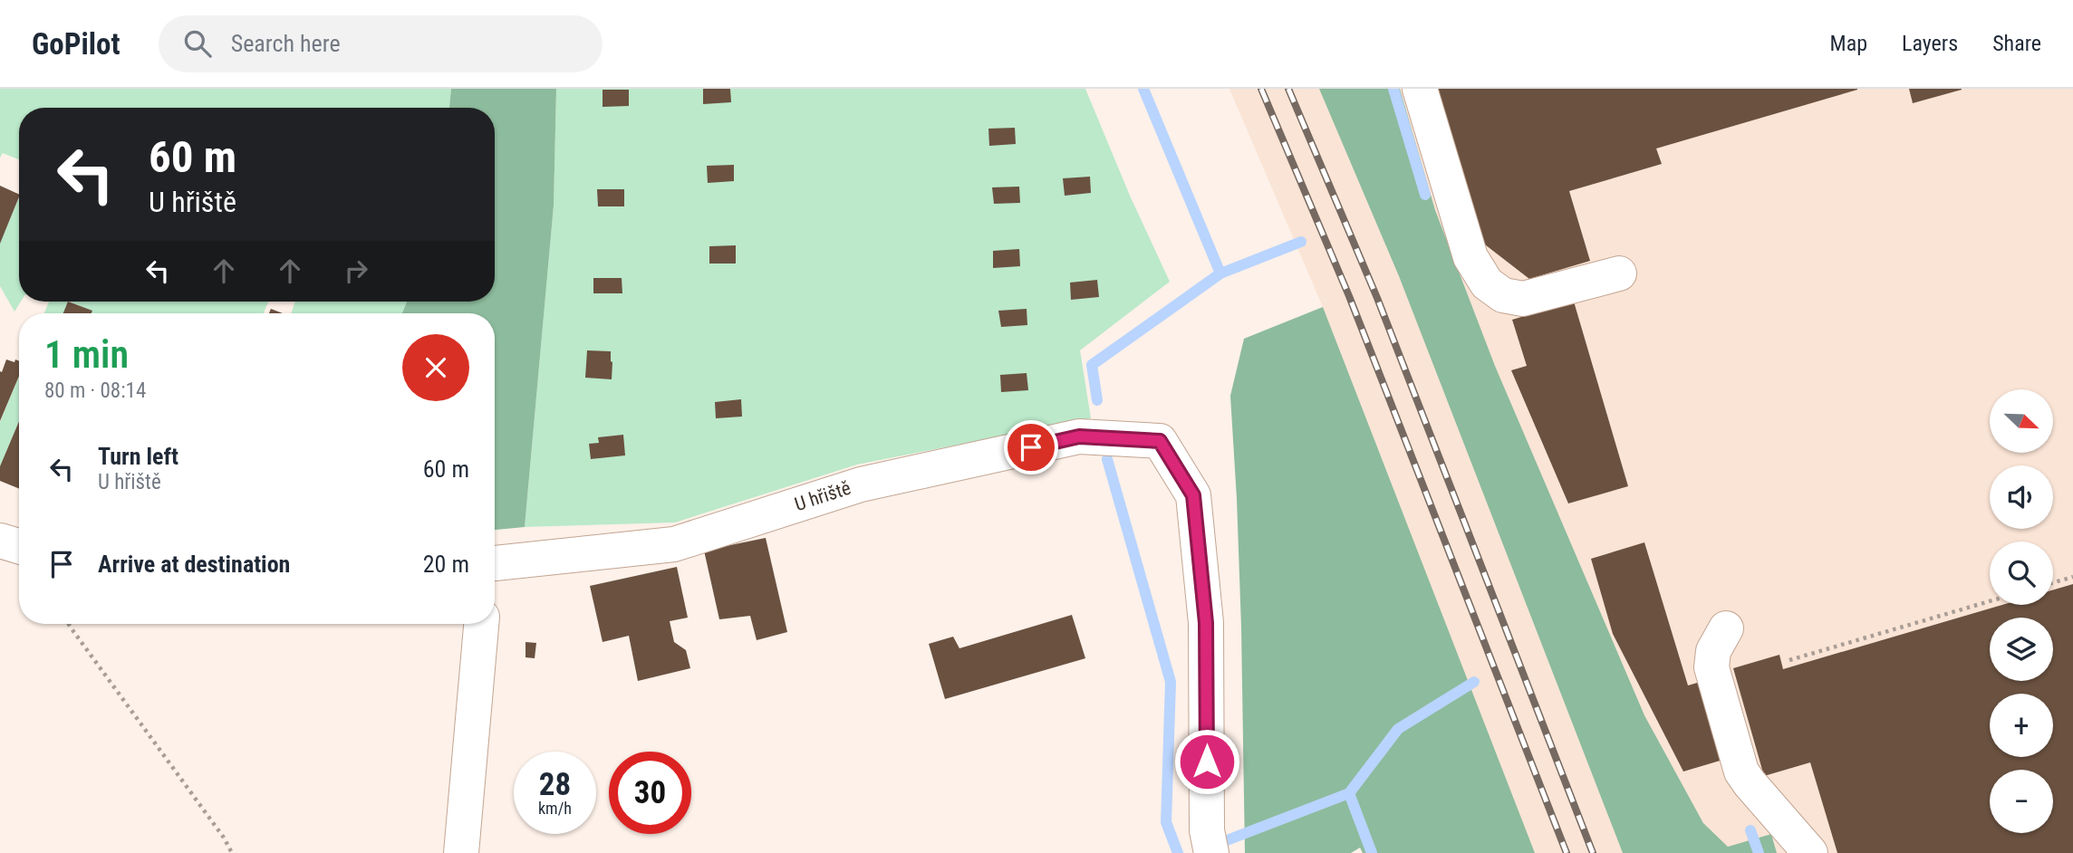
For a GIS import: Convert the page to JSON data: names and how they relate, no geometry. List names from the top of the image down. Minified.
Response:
{"streets":{"street":["U hřiště"]},"north":"bottom right","page":{"header":"GoPilot","search":"Search here","nav":["Map","Layers","Share"],"turn":["60 m","U hřiště"],"heading":["1 min","80 m · 08:14"],"map_buttons":["+","−"],"list":[{"name":"Turn left","note":"U hřiště","value":"60 m"},{"name":"Arrive at destination","value":"20 m"}],"speed":"28 km/h","limit":"30"}}
